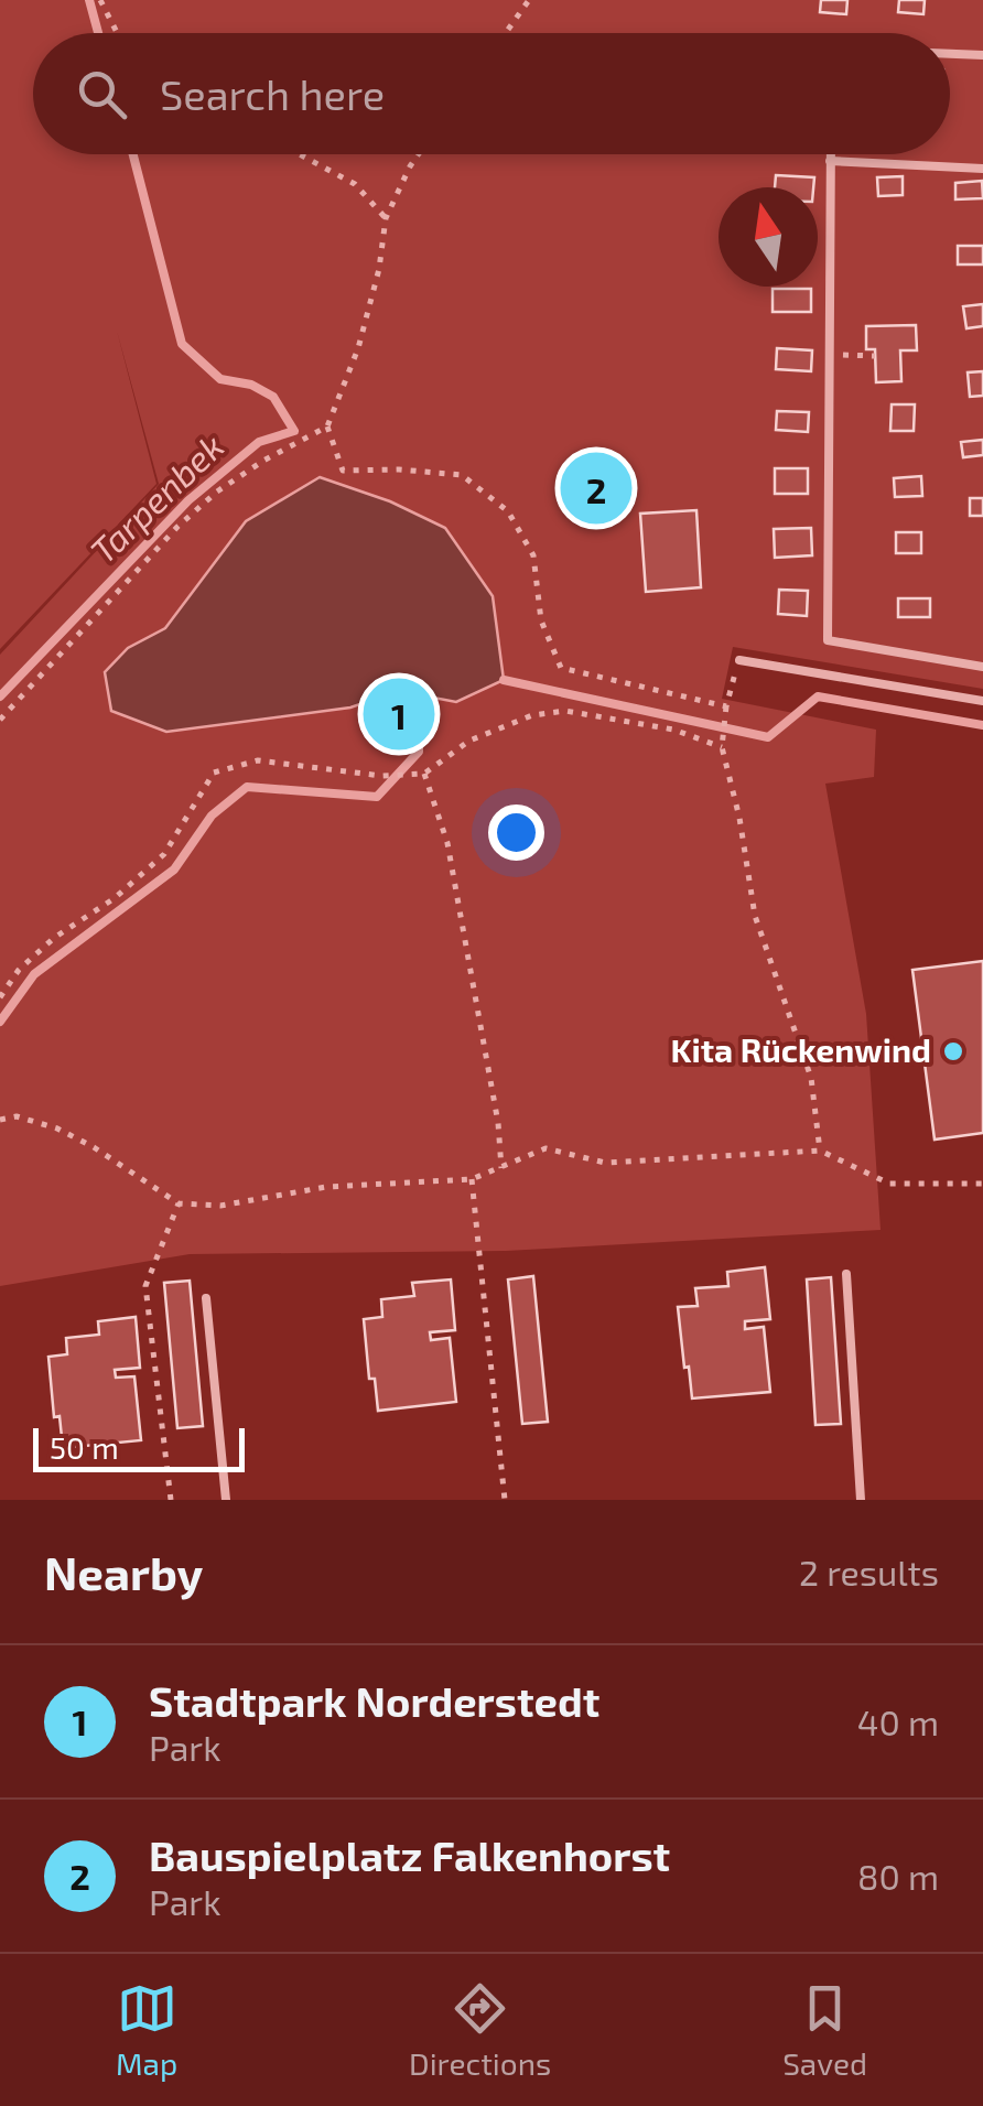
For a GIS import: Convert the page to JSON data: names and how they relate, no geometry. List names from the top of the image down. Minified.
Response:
{"water":["Tarpenbek"],"places":["Kita Rückenwind"],"scale_bar":"50 m","north":"top","page":{"search":"Search here","pins":["2","1"],"scale":"50 m","heading":["Nearby","2 results"],"list":[{"mark":"1","name":"Stadtpark Norderstedt","note":"Park","value":"40 m"},{"mark":"2","name":"Bauspielplatz Falkenhorst","note":"Park","value":"80 m"}],"nav":["Map","Directions","Saved"]}}
